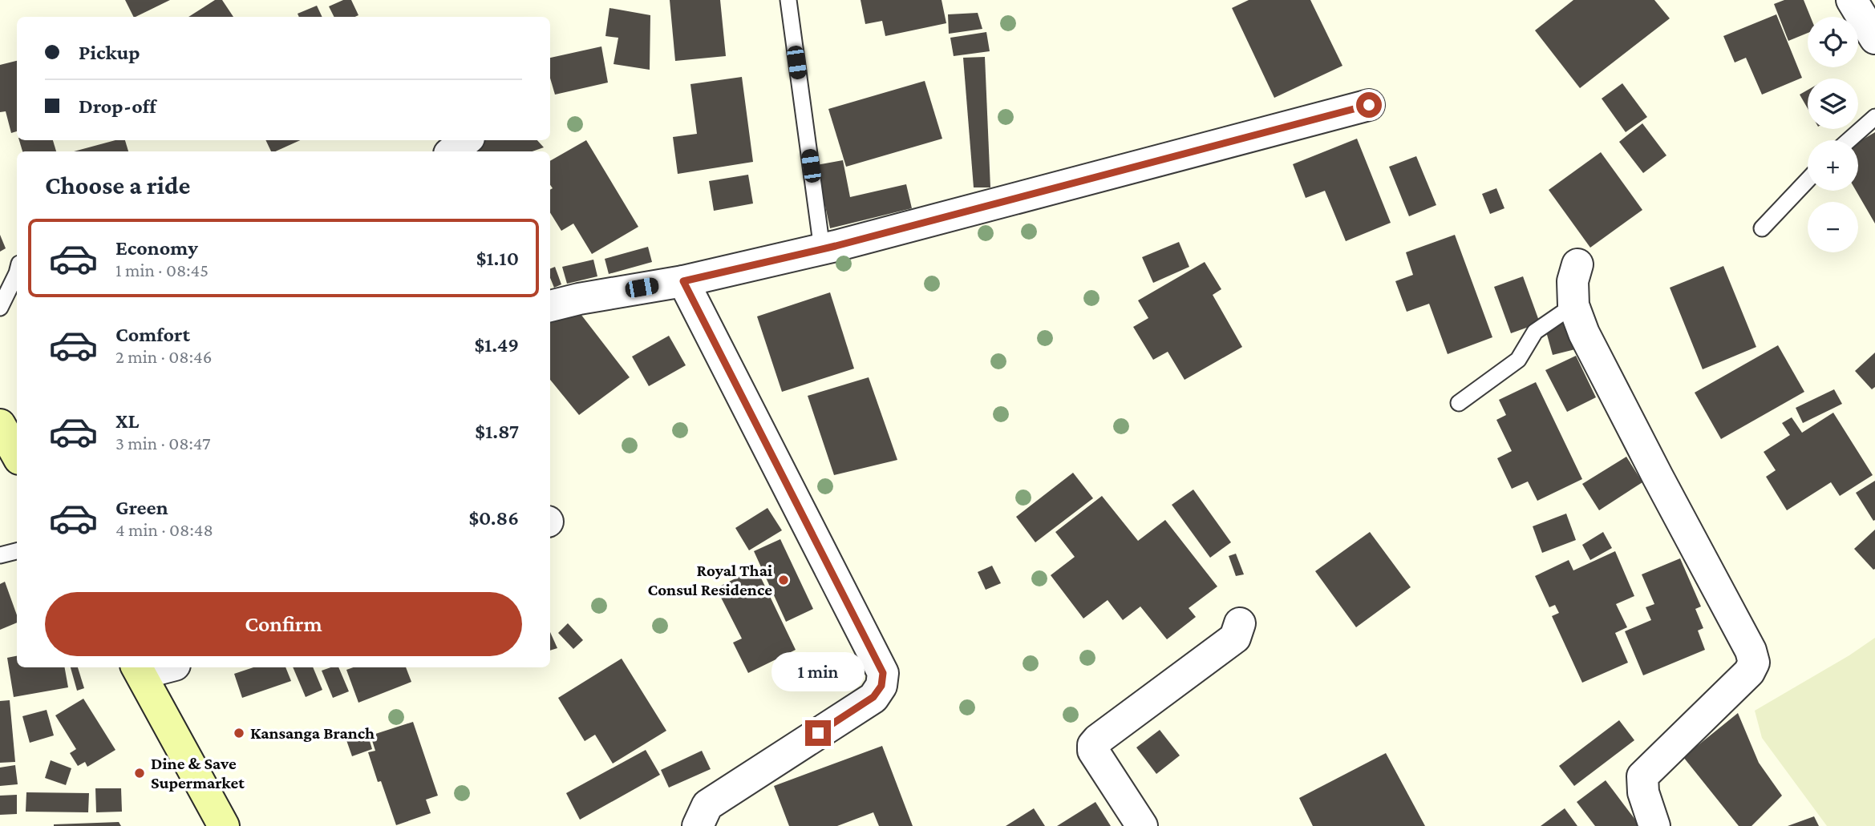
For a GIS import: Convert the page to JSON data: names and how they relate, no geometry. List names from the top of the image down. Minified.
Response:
{"places":["Royal Thai Consul Residence","Kansanga Branch","Dine & Save Supermarket"],"page":{"map_buttons":["+","−"],"banner":["Pickup","Drop-off"],"heading":"Choose a ride","list":[{"name":"Economy","note":"1 min · 08:45","value":"$1.10"},{"name":"Comfort","note":"2 min · 08:46","value":"$1.49"},{"name":"XL","note":"3 min · 08:47","value":"$1.87"},{"name":"Green","note":"4 min · 08:48","value":"$0.86"}],"buttons":"Confirm","bubble":"1 min"}}
